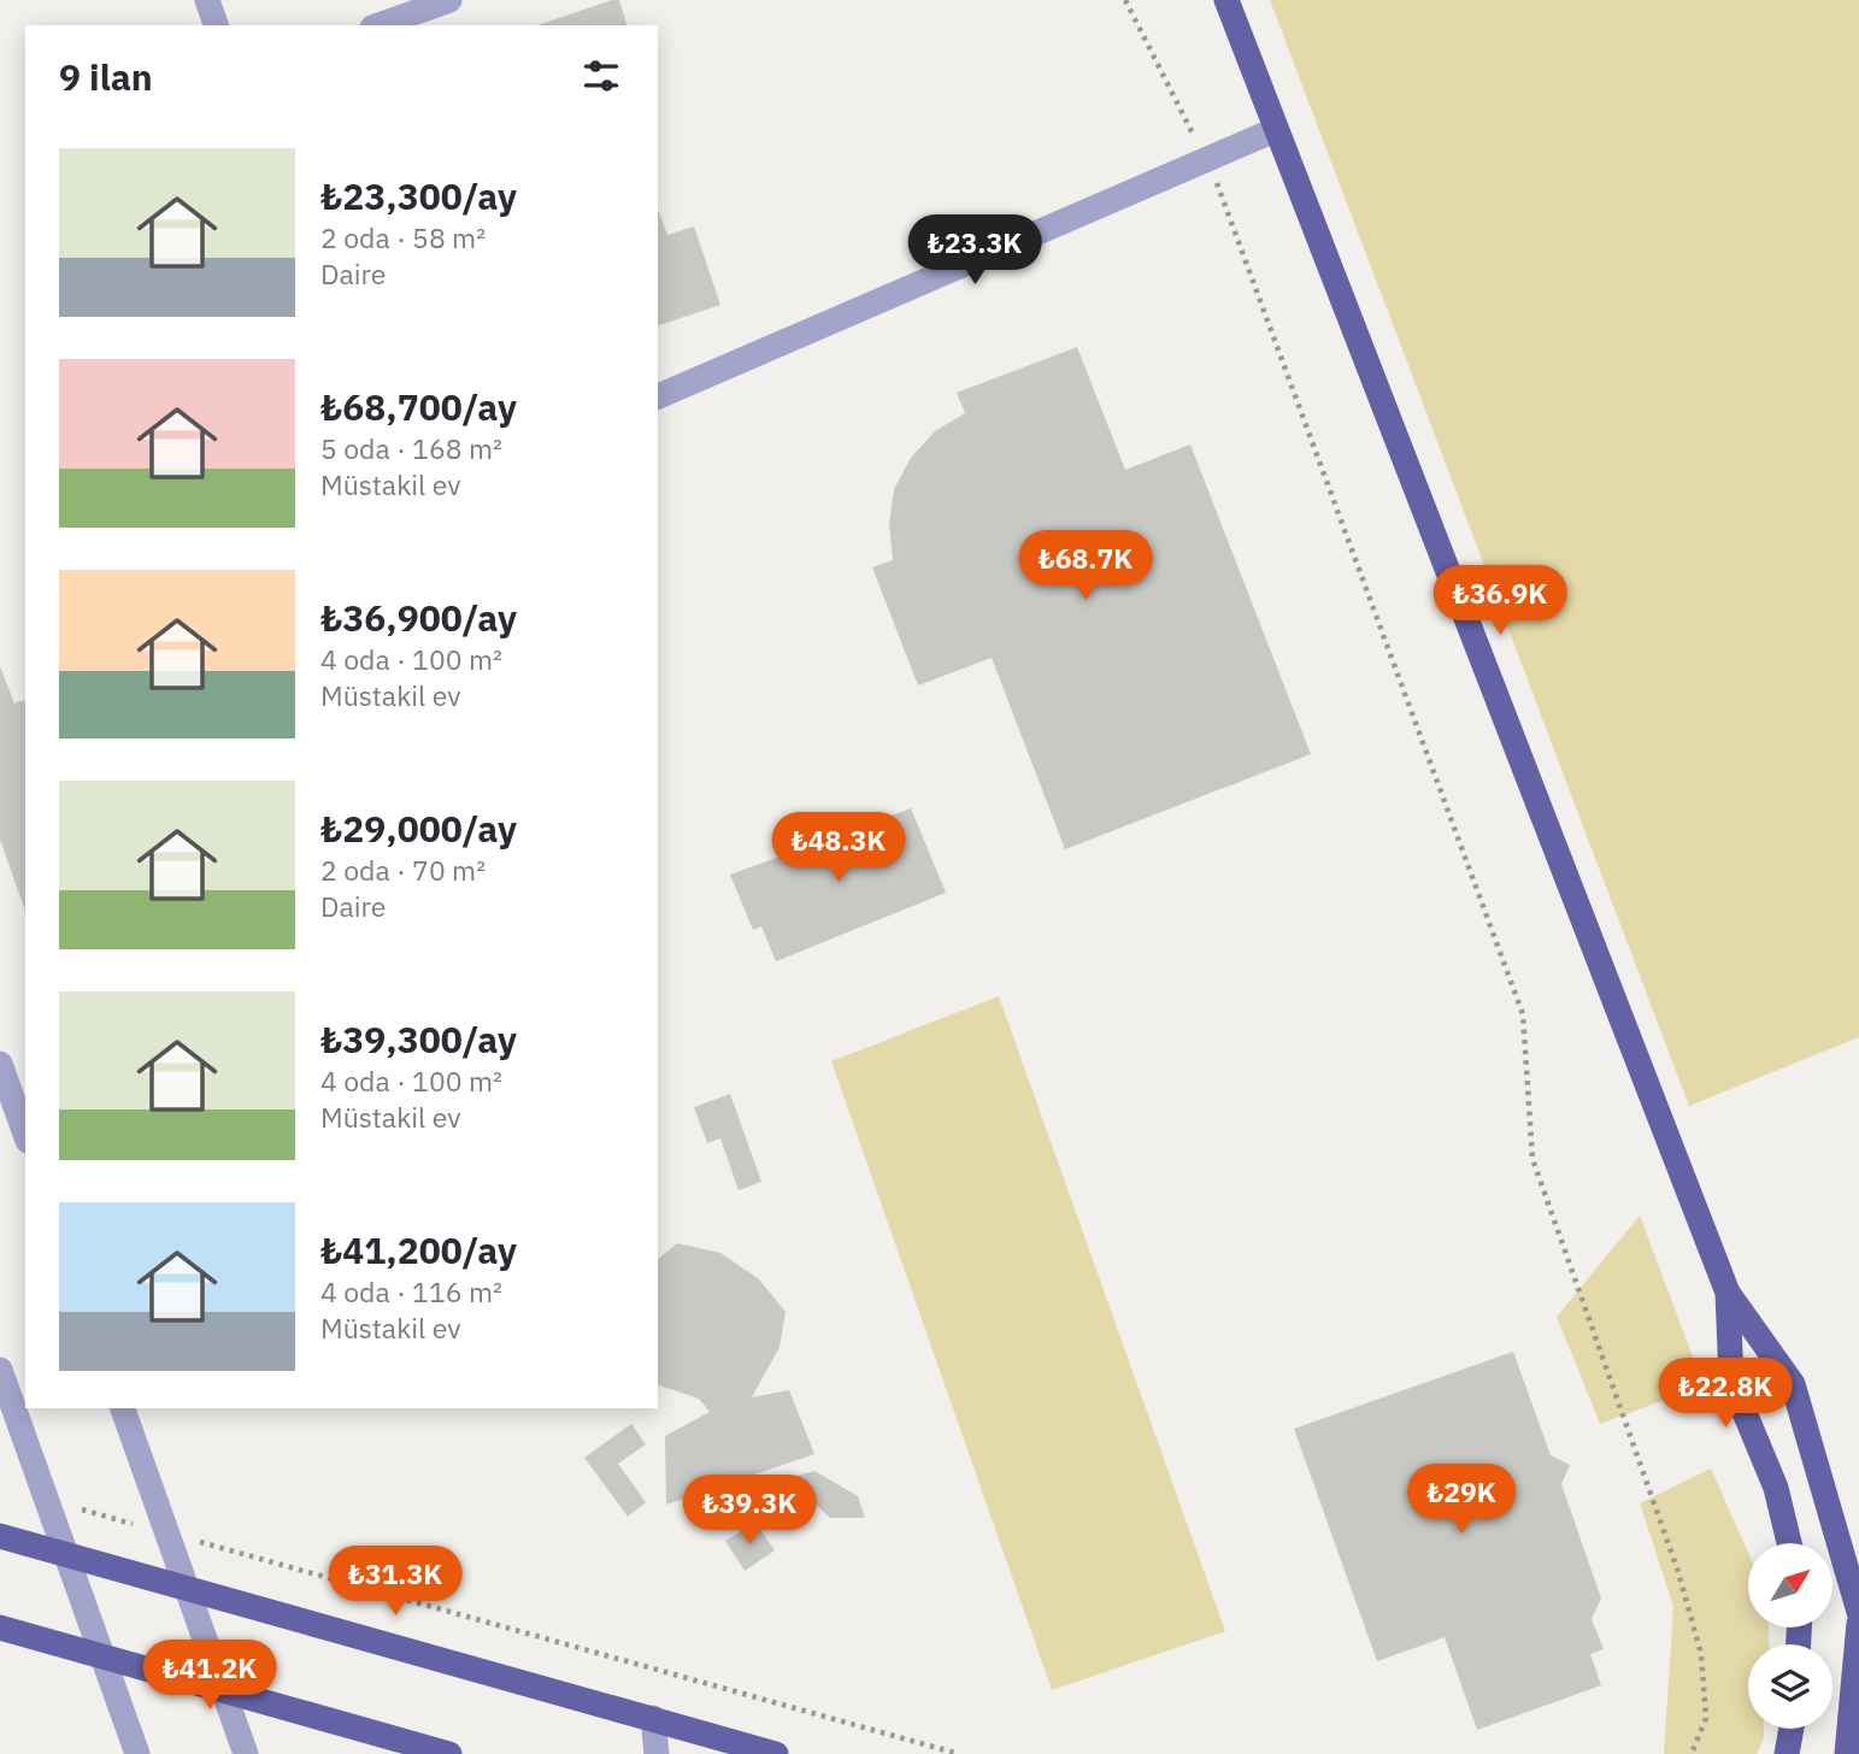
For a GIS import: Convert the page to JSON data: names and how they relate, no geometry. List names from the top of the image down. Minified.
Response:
{"north":"top right","page":{"heading":"9 ilan","list":[{"name":"₺23,300/ay","note":"2 oda · 58 m² · Daire"},{"name":"₺68,700/ay","note":"5 oda · 168 m² · Müstakil ev"},{"name":"₺36,900/ay","note":"4 oda · 100 m² · Müstakil ev"},{"name":"₺29,000/ay","note":"2 oda · 70 m² · Daire"},{"name":"₺39,300/ay","note":"4 oda · 100 m² · Müstakil ev"},{"name":"₺41,200/ay","note":"4 oda · 116 m² · Müstakil ev"}],"price":["₺23.3K","₺68.7K","₺36.9K","₺48.3K","₺22.8K","₺29K","₺39.3K","₺31.3K","₺41.2K"]}}
